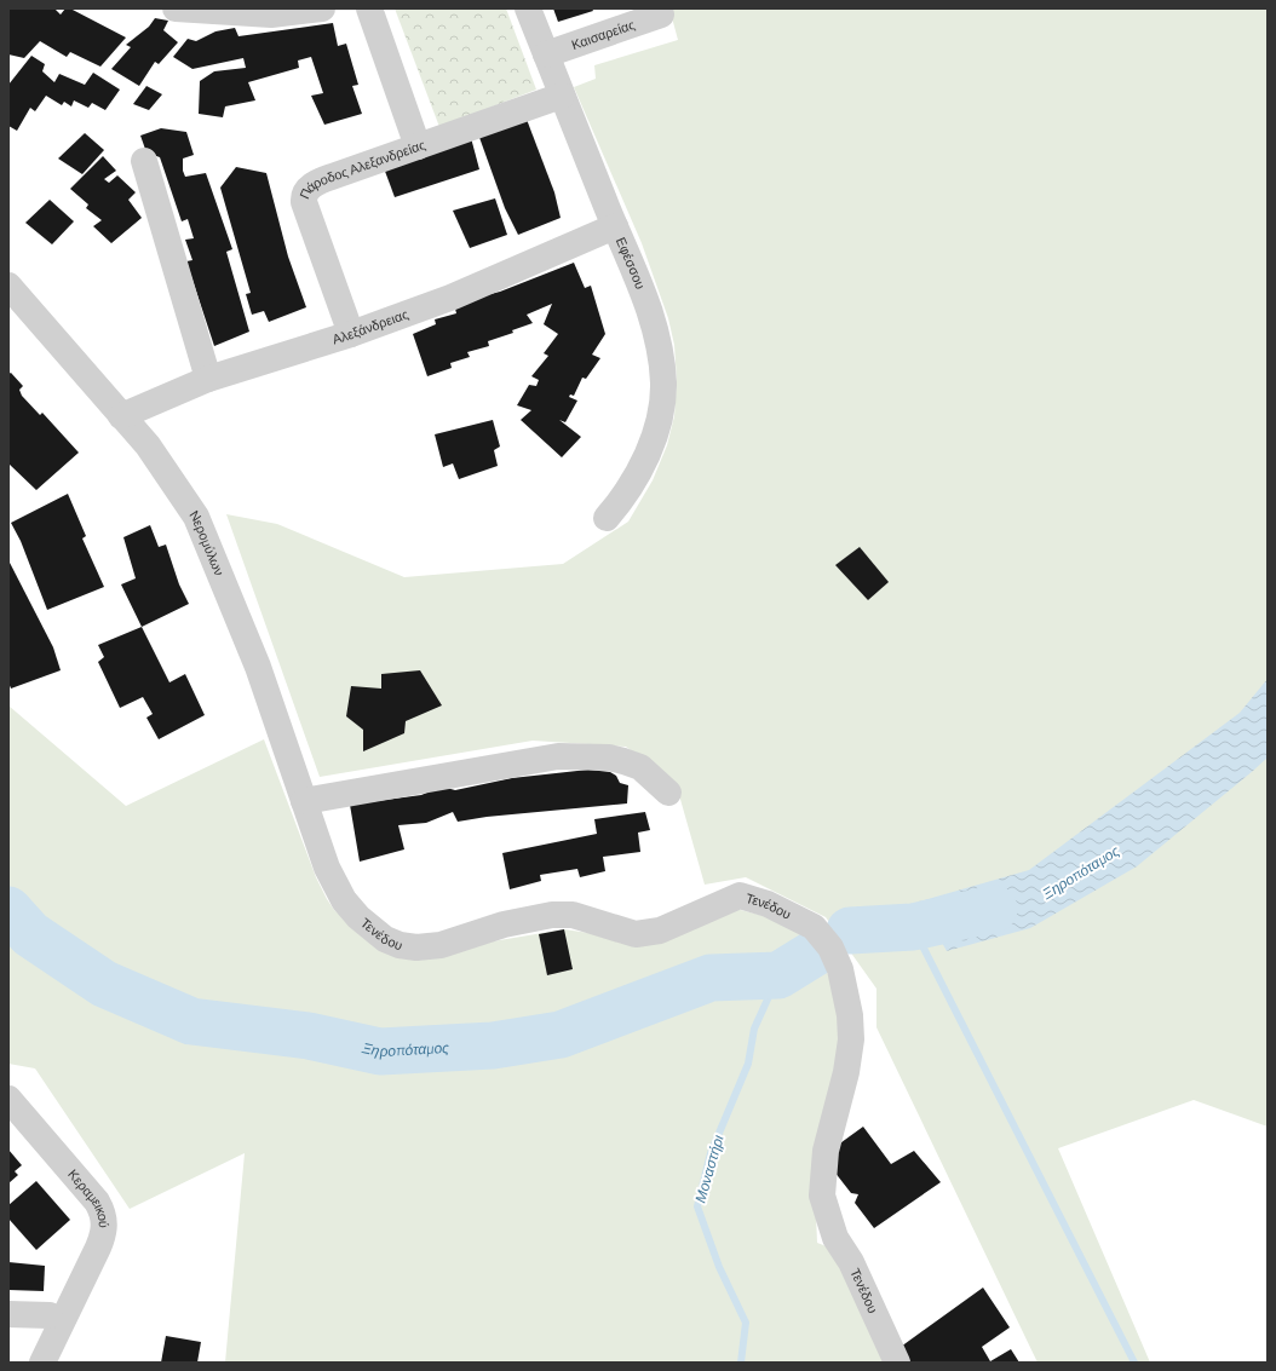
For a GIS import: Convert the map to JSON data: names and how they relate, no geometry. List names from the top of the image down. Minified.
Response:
{"streets":{"street":["Καισαρείας","Πάροδος Αλεξανδρείας","Εφέσσου","Αλεξάνδρειας","Νερομύλων","Τενέδου","Κεραμεικού"]},"crossings":[["Καισαρείας","Εφέσσου"],["Πάροδος Αλεξανδρείας","Εφέσσου"],["Πάροδος Αλεξανδρείας","Αλεξάνδρειας"],["Εφέσσου","Αλεξάνδρειας"],["Αλεξάνδρειας","Νερομύλων"],["Νερομύλων","Τενέδου"]],"water":["Ξηροπόταμος","Μοναστήρι"]}
